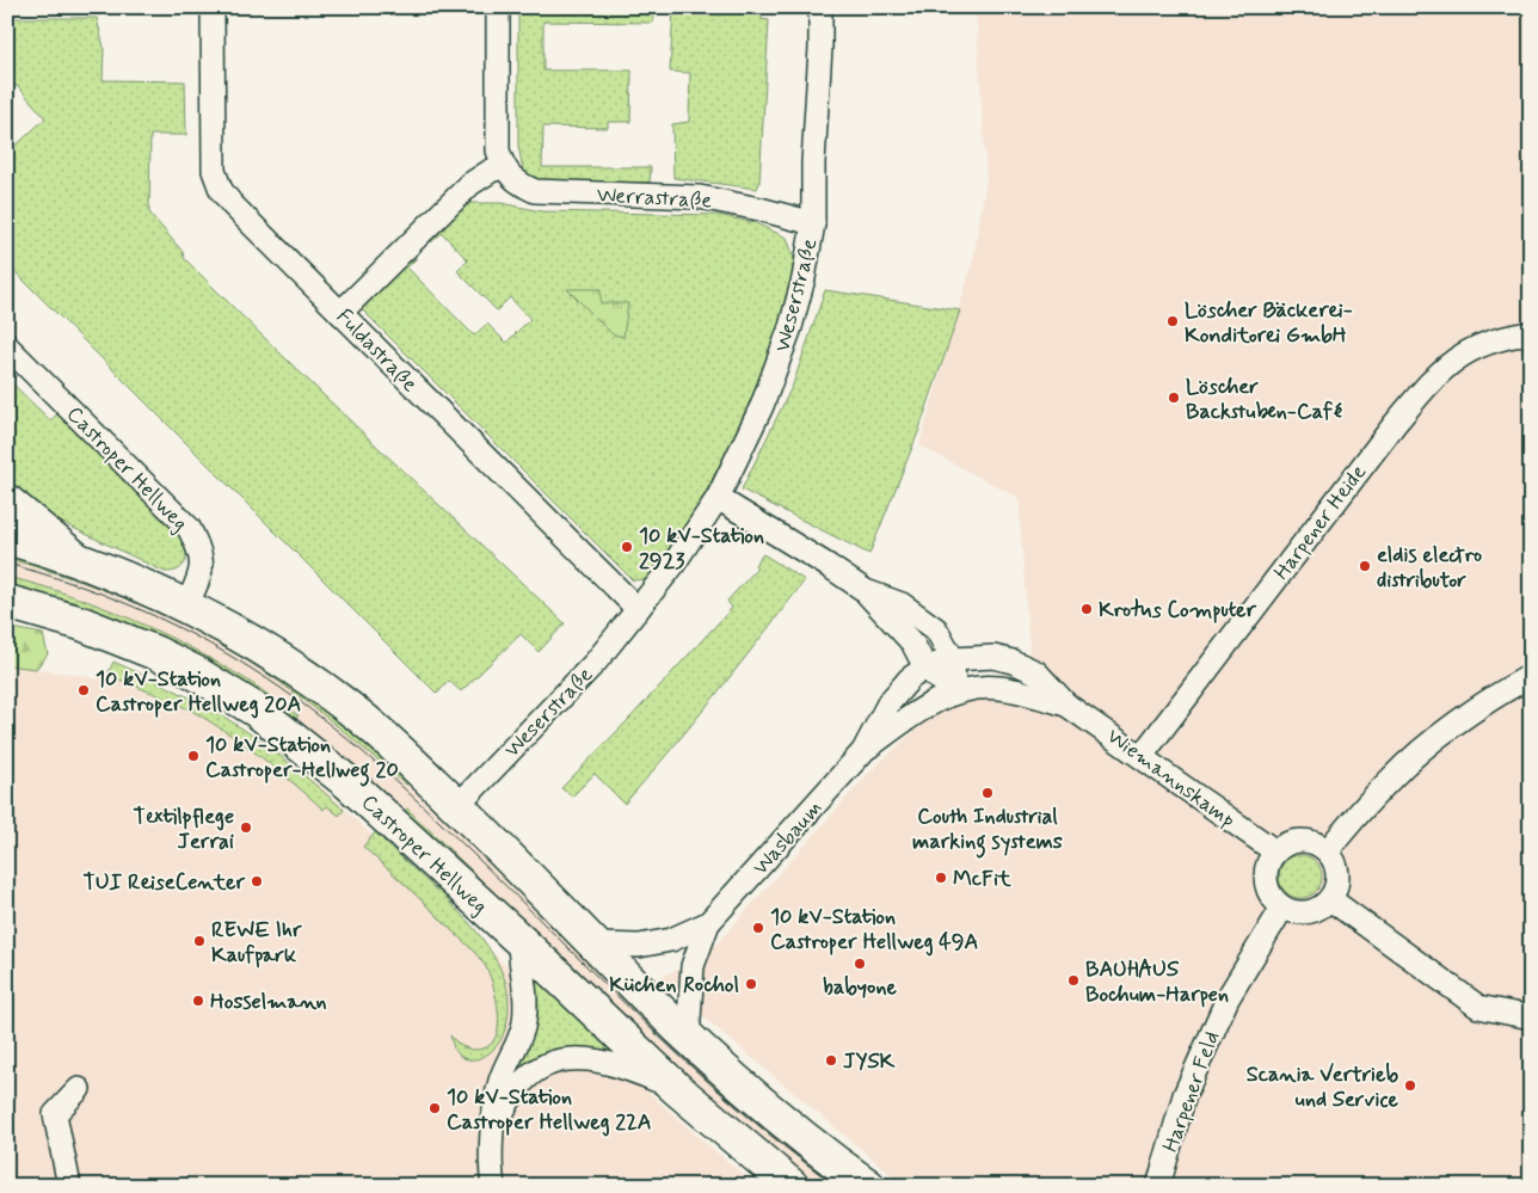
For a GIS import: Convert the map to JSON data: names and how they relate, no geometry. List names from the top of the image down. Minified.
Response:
{"streets":{"main road":["Castroper Hellweg"],"street":["Werrastraße","Weserstraße","Fuldastraße","Harpener Heide","Wiemannskamp","Wasbaum","Harpener Feld"]},"crossings":[["Werrastraße","Weserstraße"],["Weserstraße","Fuldastraße"],["Harpener Heide","Wiemannskamp"],["Wiemannskamp","Wasbaum"],["Wiemannskamp","Harpener Feld"]],"places":["Löscher Bäckerei- Konditorei GmbH","Löscher Backstuben-Café","10 kV-Station 2923","eldis electro distributor","Krotus Computer","10 kV-Station Castroper Hellweg 20A","10 kV-Station Castroper-Hellweg 20","Couth Industrial marking systems","Textilpflege Jerrai","McFit","TUI ReiseCenter","10 kV-Station Castroper Hellweg 49A","REWE Ihr Kaufpark","babyone","BAUHAUS Bochum-Harpen","Küchen Rochol","Hosselmann","JYSK","Scania Vertrieb und Service","10 kV-Station Castroper Hellweg 22A"]}
